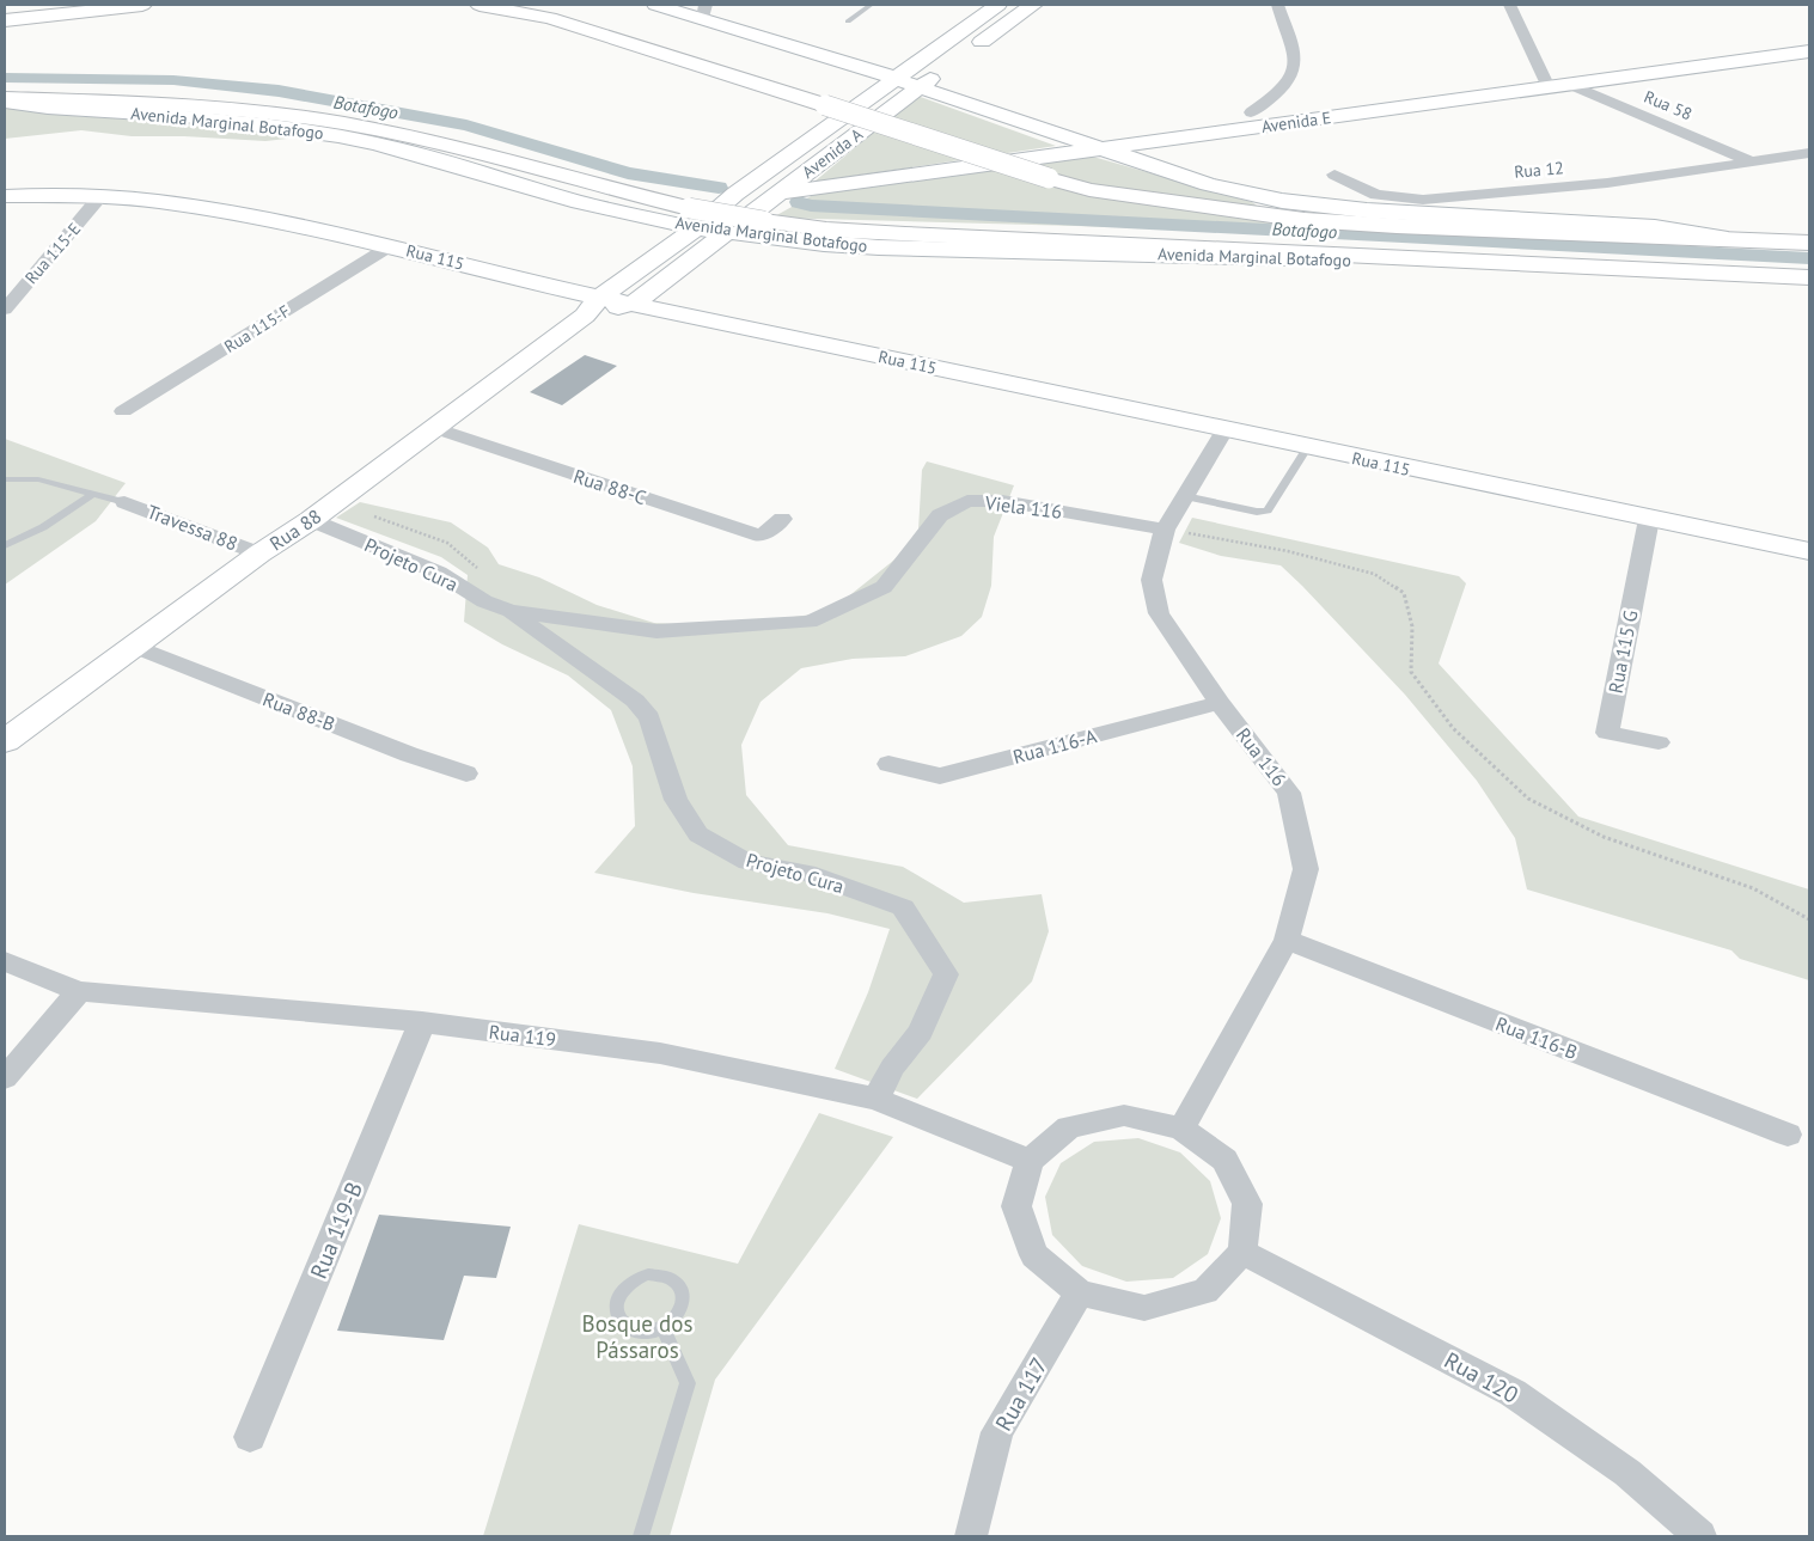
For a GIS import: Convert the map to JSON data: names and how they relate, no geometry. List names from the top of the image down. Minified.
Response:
{"streets":{"main road":["Avenida E","Avenida Marginal Botafogo","Avenida A","Rua 115","Rua 88"],"street":["Rua 58","Rua 12","Rua 115-E","Rua 115-F","Rua 88-C","Viela 116","Travessa 88","Projeto Cura","Rua 115 G","Rua 88-B","Rua 116-A","Rua 116","Rua 119","Rua 116-B","Rua 119-B","Rua 120","Rua 117"]},"crossings":[["Rua 58","Avenida E"],["Rua 58","Rua 12"],["Avenida E","Avenida Marginal Botafogo"],["Avenida E","Avenida A"],["Avenida Marginal Botafogo","Avenida A"],["Avenida A","Rua 115"],["Avenida A","Rua 88"],["Rua 115-E","Rua 115"],["Rua 115","Rua 115-F"],["Rua 115","Rua 88"],["Rua 115","Rua 115 G"],["Rua 115","Rua 116"],["Rua 88-C","Rua 88"],["Viela 116","Projeto Cura"],["Viela 116","Rua 116"],["Travessa 88","Rua 88"],["Rua 88","Projeto Cura"],["Rua 88","Rua 88-B"],["Projeto Cura","Rua 119"],["Rua 116-A","Rua 116"],["Rua 116","Rua 119"],["Rua 116","Rua 116-B"],["Rua 116","Rua 120"],["Rua 116","Rua 117"],["Rua 119","Rua 119-B"],["Rua 119","Rua 120"],["Rua 119","Rua 117"],["Rua 120","Rua 117"]],"water":["Botafogo"],"parks":["Bosque dos Pássaros"]}
